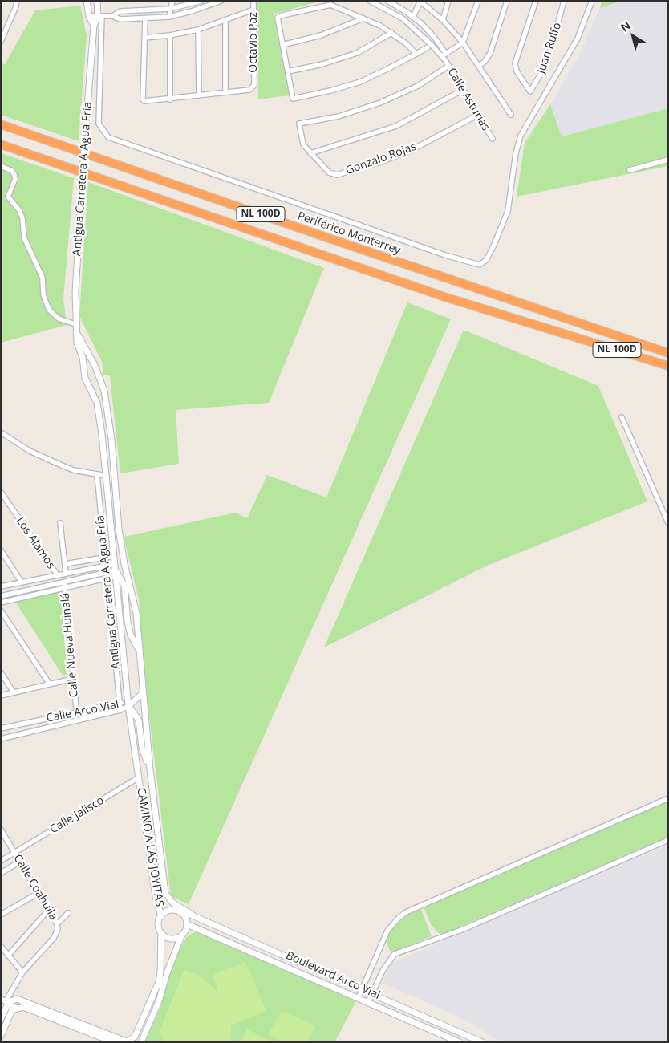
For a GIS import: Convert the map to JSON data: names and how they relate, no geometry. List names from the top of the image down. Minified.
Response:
{"streets":{"highway":["NL 100D","Periférico Monterrey"],"street":["Octavio Paz","Juan Rulfo","Calle Asturias","Gonzalo Rojas","Antigua Carretera A Agua Fría","Los Alamos","Calle Nueva Huinalá","Calle Arco Vial","Calle Jalisco","CAMINO A LAS JOYITAS","Calle Coahuila","Boulevard Arco Vial"]},"crossings":[["Calle Asturias","Gonzalo Rojas"],["Antigua Carretera A Agua Fría","Calle Arco Vial"],["Calle Nueva Huinalá","Calle Arco Vial"],["Calle Jalisco","CAMINO A LAS JOYITAS"],["Calle Jalisco","Calle Coahuila"],["CAMINO A LAS JOYITAS","Boulevard Arco Vial"]],"north":"top left"}
